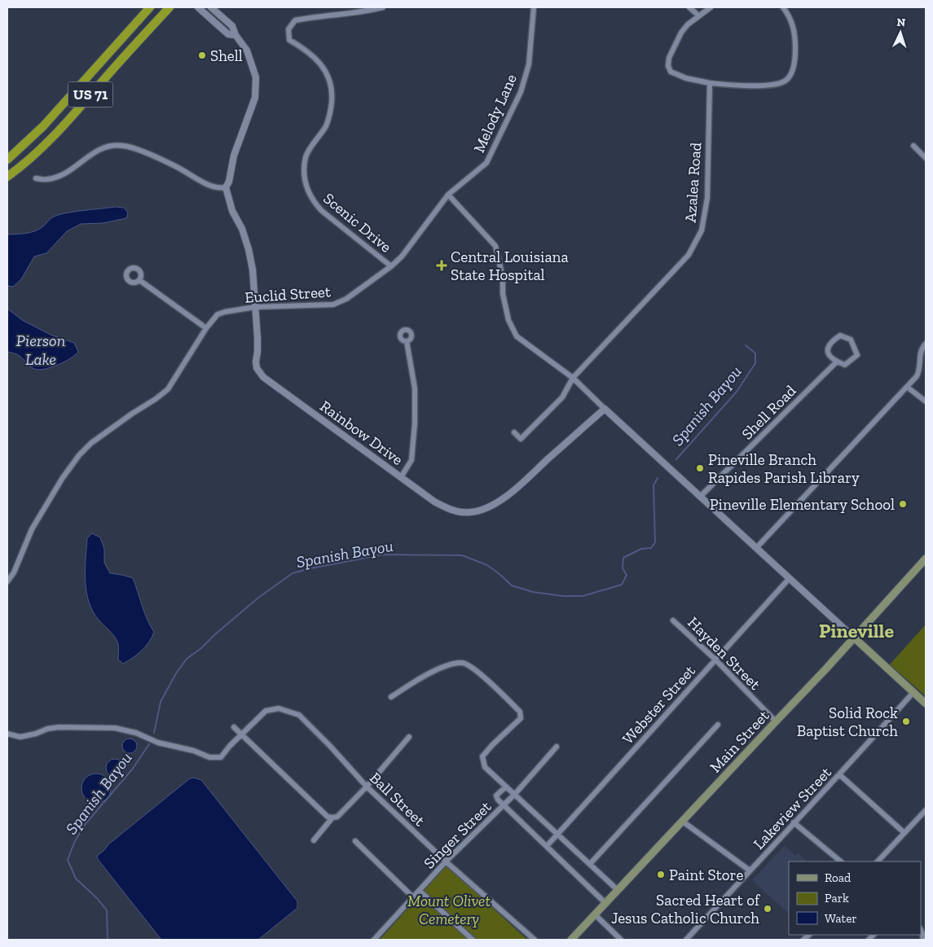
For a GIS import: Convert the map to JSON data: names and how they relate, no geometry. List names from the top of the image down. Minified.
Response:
{"streets":{"highway":["US 71"],"main road":["Main Street"],"street":["Melody Lane","Azalea Road","Scenic Drive","Euclid Street","Shell Road","Rainbow Drive","Hayden Street","Webster Street","Ball Street","Lakeview Street","Singer Street"]},"crossings":[["Melody Lane","Scenic Drive"],["Melody Lane","Euclid Street"],["Scenic Drive","Euclid Street"],["Euclid Street","Rainbow Drive"],["Hayden Street","Webster Street"],["Hayden Street","Main Street"],["Ball Street","Singer Street"]],"districts":["Pineville"],"water":["Pierson Lake","Spanish Bayou"],"parks":["Mount Olivet Cemetery"],"places":{"other":["Shell","Pineville Branch Rapides Parish Library","Pineville Elementary School","Solid Rock Baptist Church","Paint Store","Sacred Heart of Jesus Catholic Church"],"health":["Central Louisiana State Hospital"]},"legend":["Road","Park","Water"],"north":"top"}
